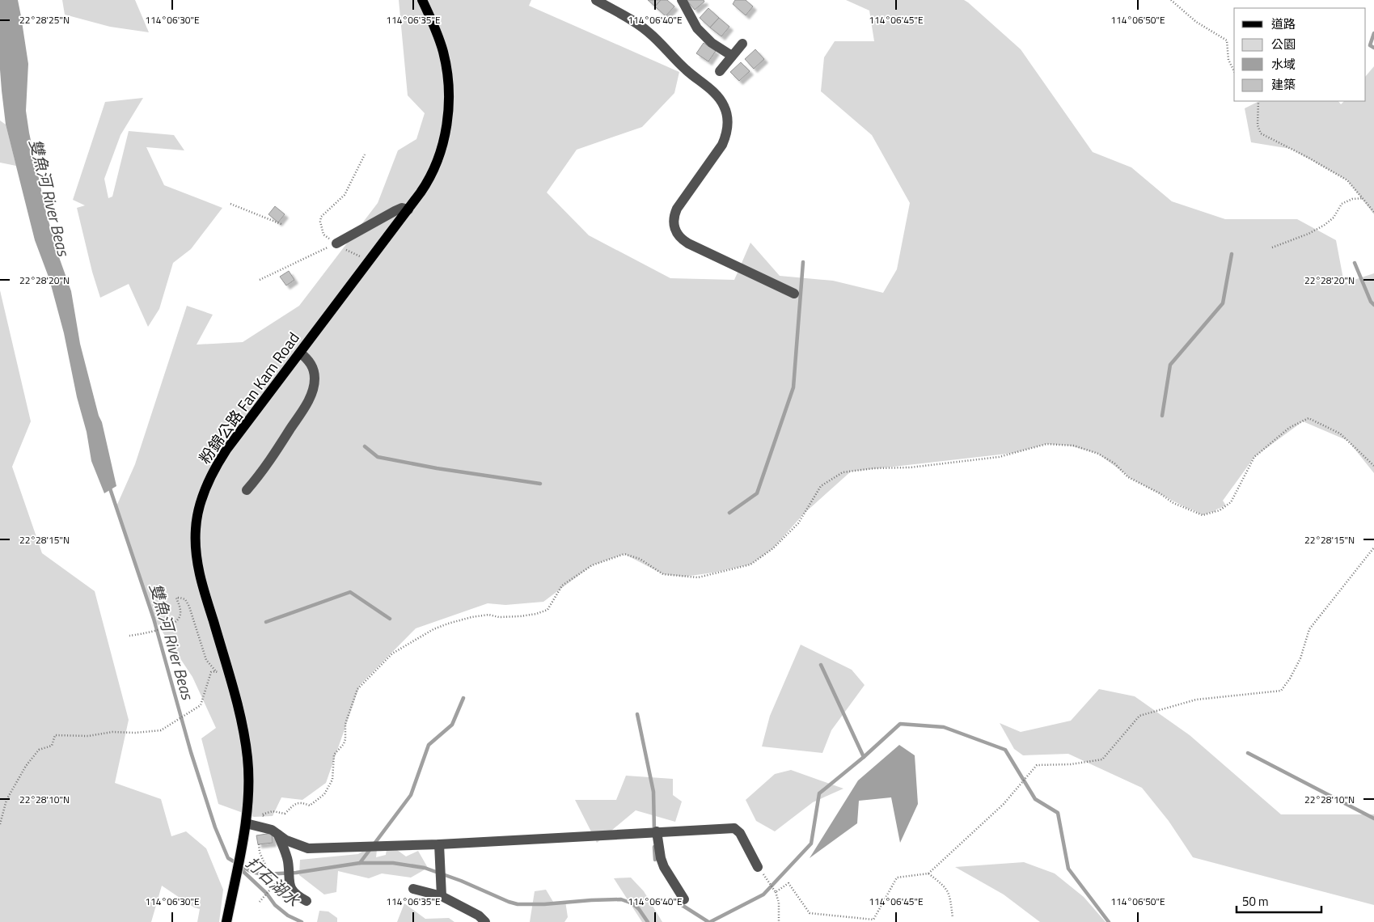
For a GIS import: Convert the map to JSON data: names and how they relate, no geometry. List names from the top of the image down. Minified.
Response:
{"streets":{"main road":["粉錦公路 Fan Kam Road"]},"water":["雙魚河 River Beas","打石湖水"],"legend":["道路","公園","水域","建築"],"scale_bar":"50 m","coordinates":["114°06'30\"E","114°06'35\"E","114°06'40\"E","114°06'45\"E","114°06'50\"E","22°28'25\"N","22°28'20\"N","22°28'15\"N","22°28'10\"N"]}
